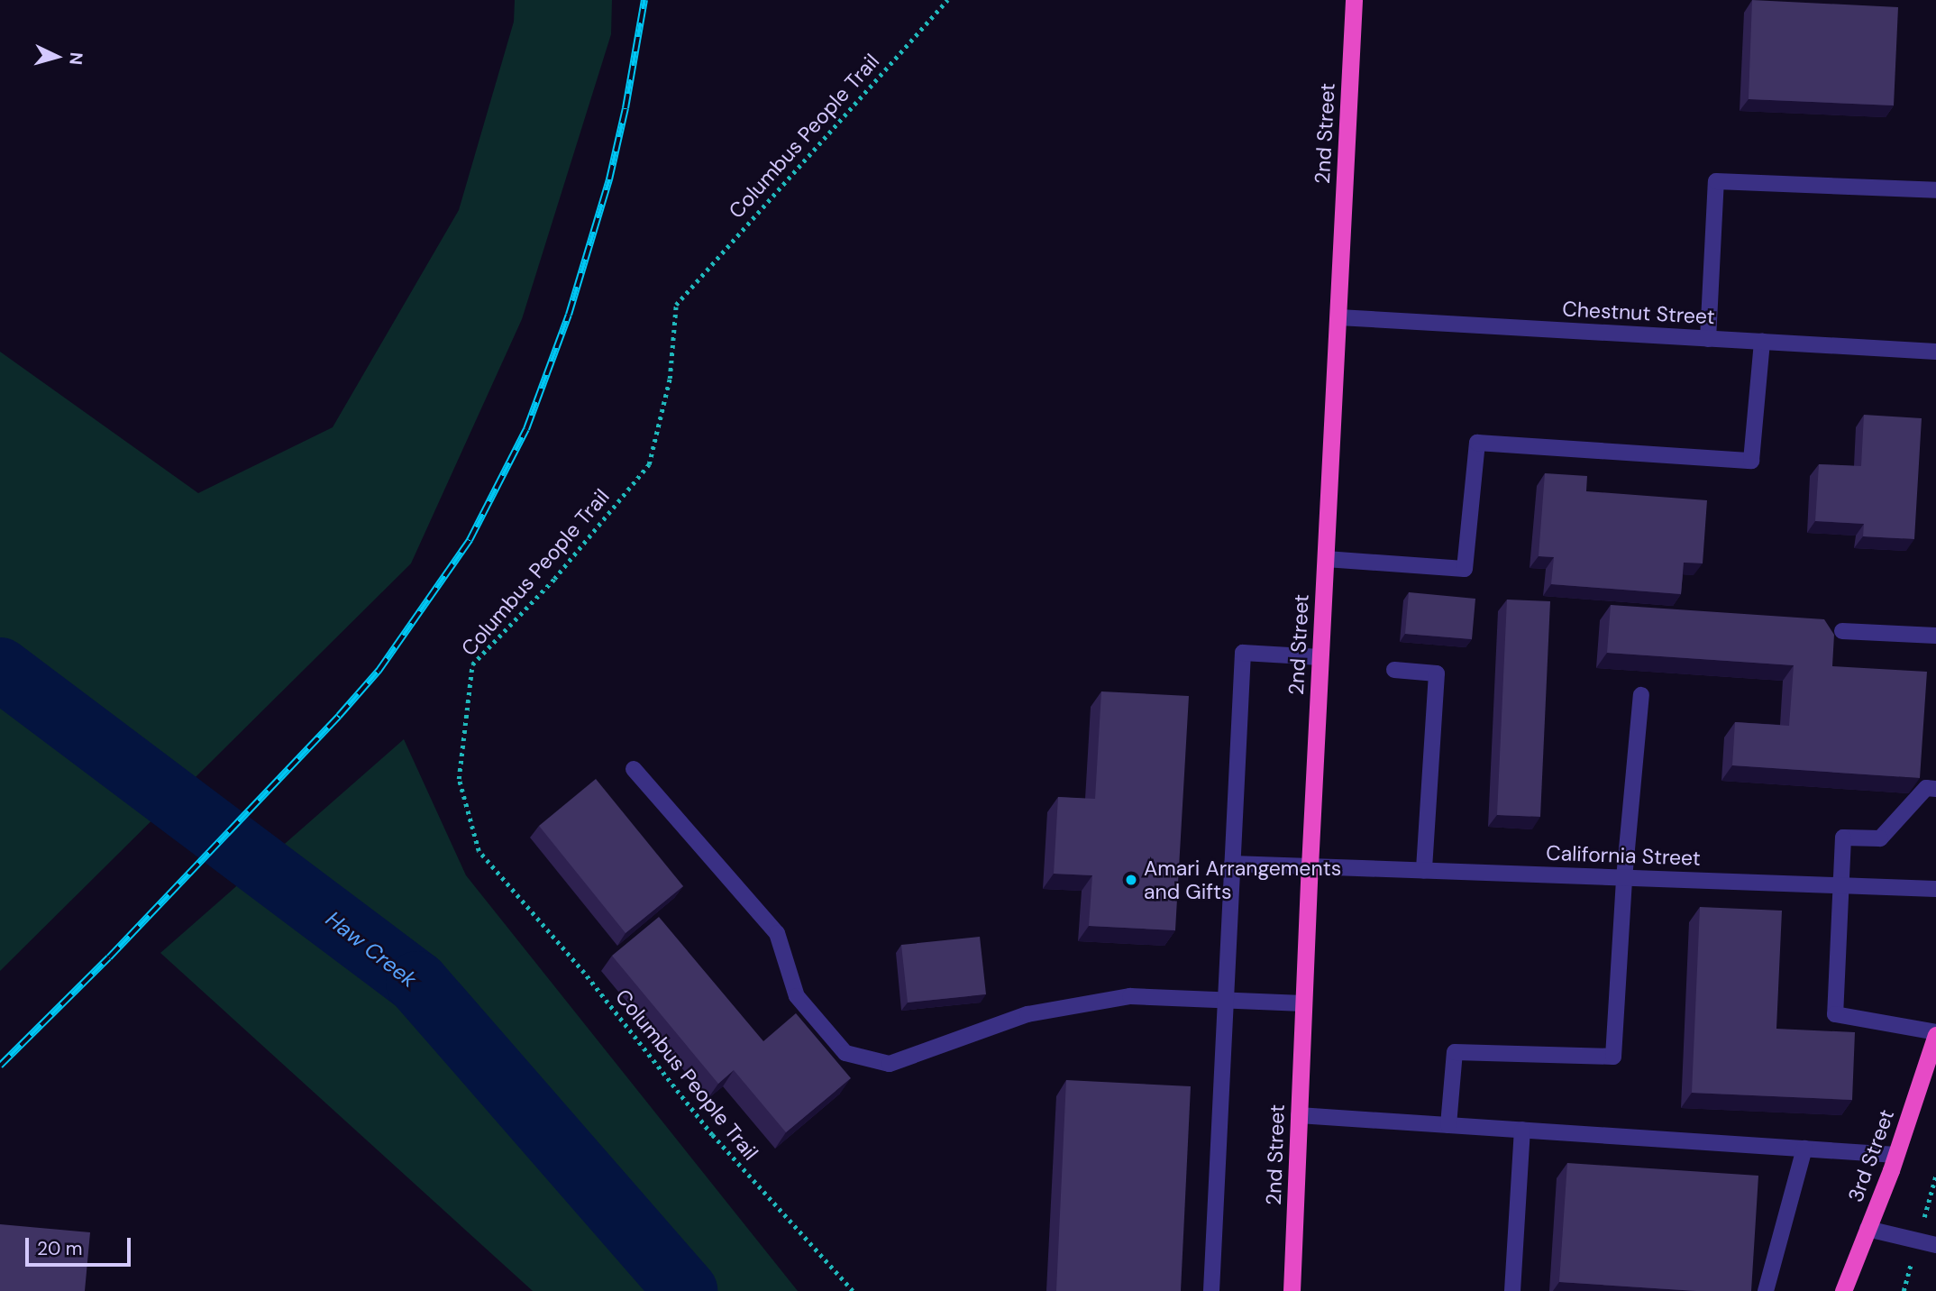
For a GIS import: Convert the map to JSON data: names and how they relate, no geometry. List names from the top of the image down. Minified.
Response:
{"streets":{"highway":["2nd Street","3rd Street"],"street":["Chestnut Street","California Street"],"path":["Columbus People Trail"]},"crossings":[["2nd Street","Chestnut Street"],["2nd Street","California Street"]],"water":["Haw Creek"],"places":["Amari Arrangements and Gifts"],"scale_bar":"20 m","north":"right"}
